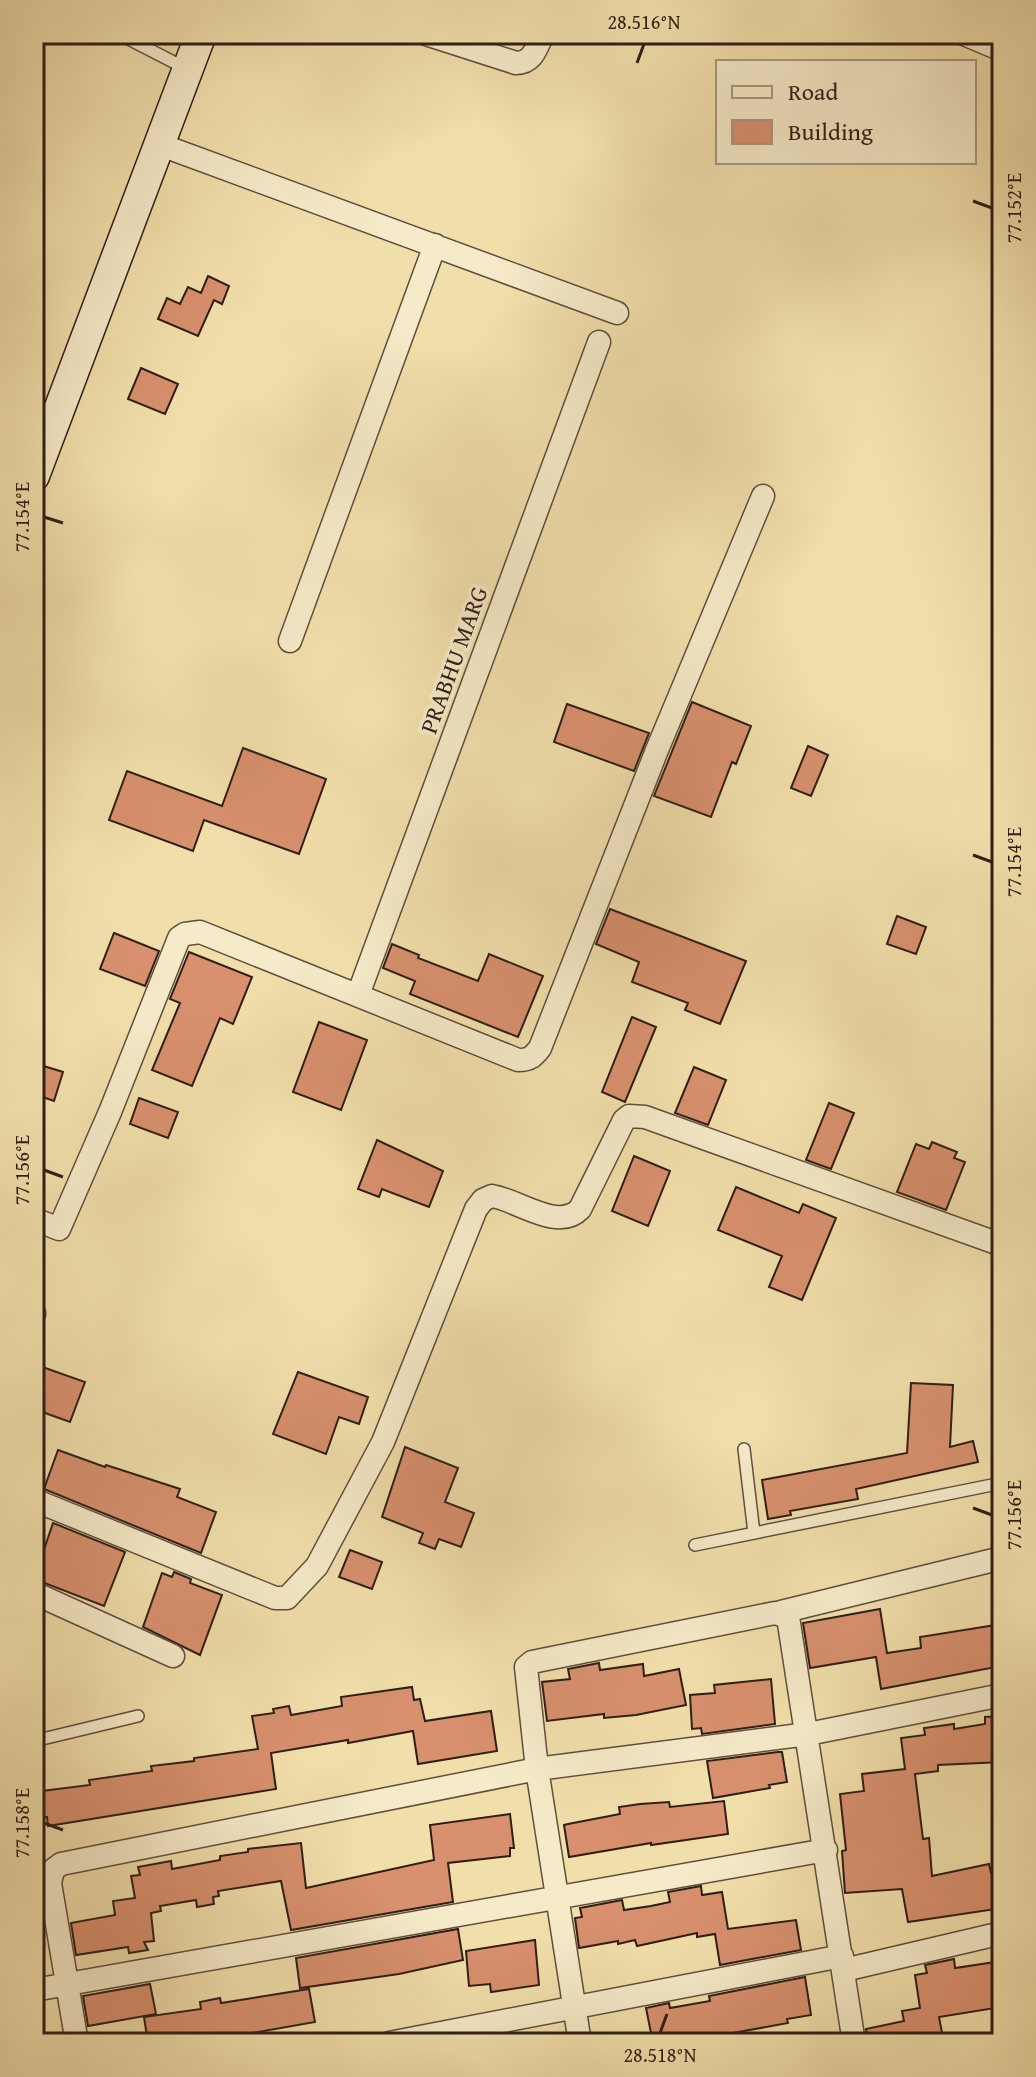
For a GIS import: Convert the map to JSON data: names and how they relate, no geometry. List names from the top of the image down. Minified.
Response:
{"streets":{"street":["PRABHU MARG"]},"legend":["Road","Building"],"coordinates":["28.516°N","77.152°E","77.154°E","77.156°E","77.158°E","28.518°N"]}
